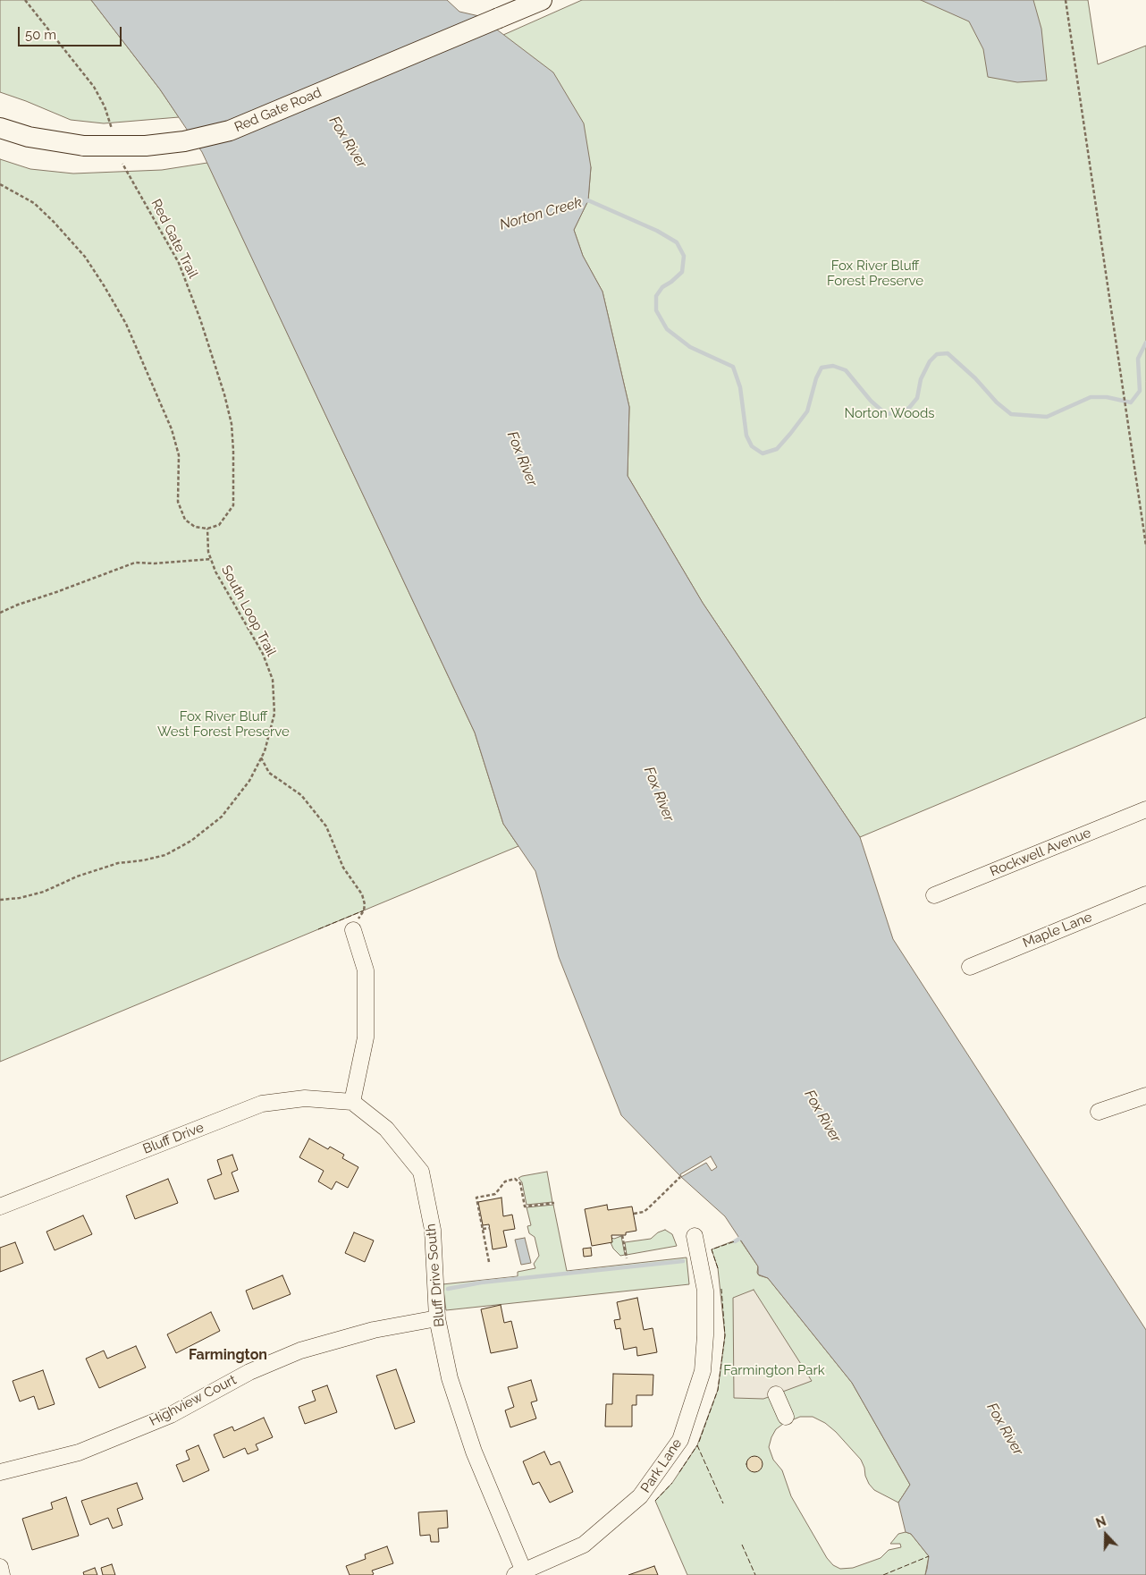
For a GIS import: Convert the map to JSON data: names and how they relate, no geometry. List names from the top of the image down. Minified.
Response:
{"streets":{"main road":["Red Gate Road"],"street":["Rockwell Avenue","Maple Lane","Bluff Drive","Bluff Drive South","Highview Court","Park Lane"],"path":["Red Gate Trail","South Loop Trail"]},"crossings":[["Red Gate Trail","South Loop Trail"],["Bluff Drive","Bluff Drive South"],["Bluff Drive South","Highview Court"],["Bluff Drive South","Park Lane"]],"districts":["Farmington"],"water":["Fox River","Norton Creek"],"parks":["Fox River Bluff Forest Preserve","Norton Woods","Fox River Bluff West Forest Preserve","Farmington Park"],"scale_bar":"50 m","north":"top"}
